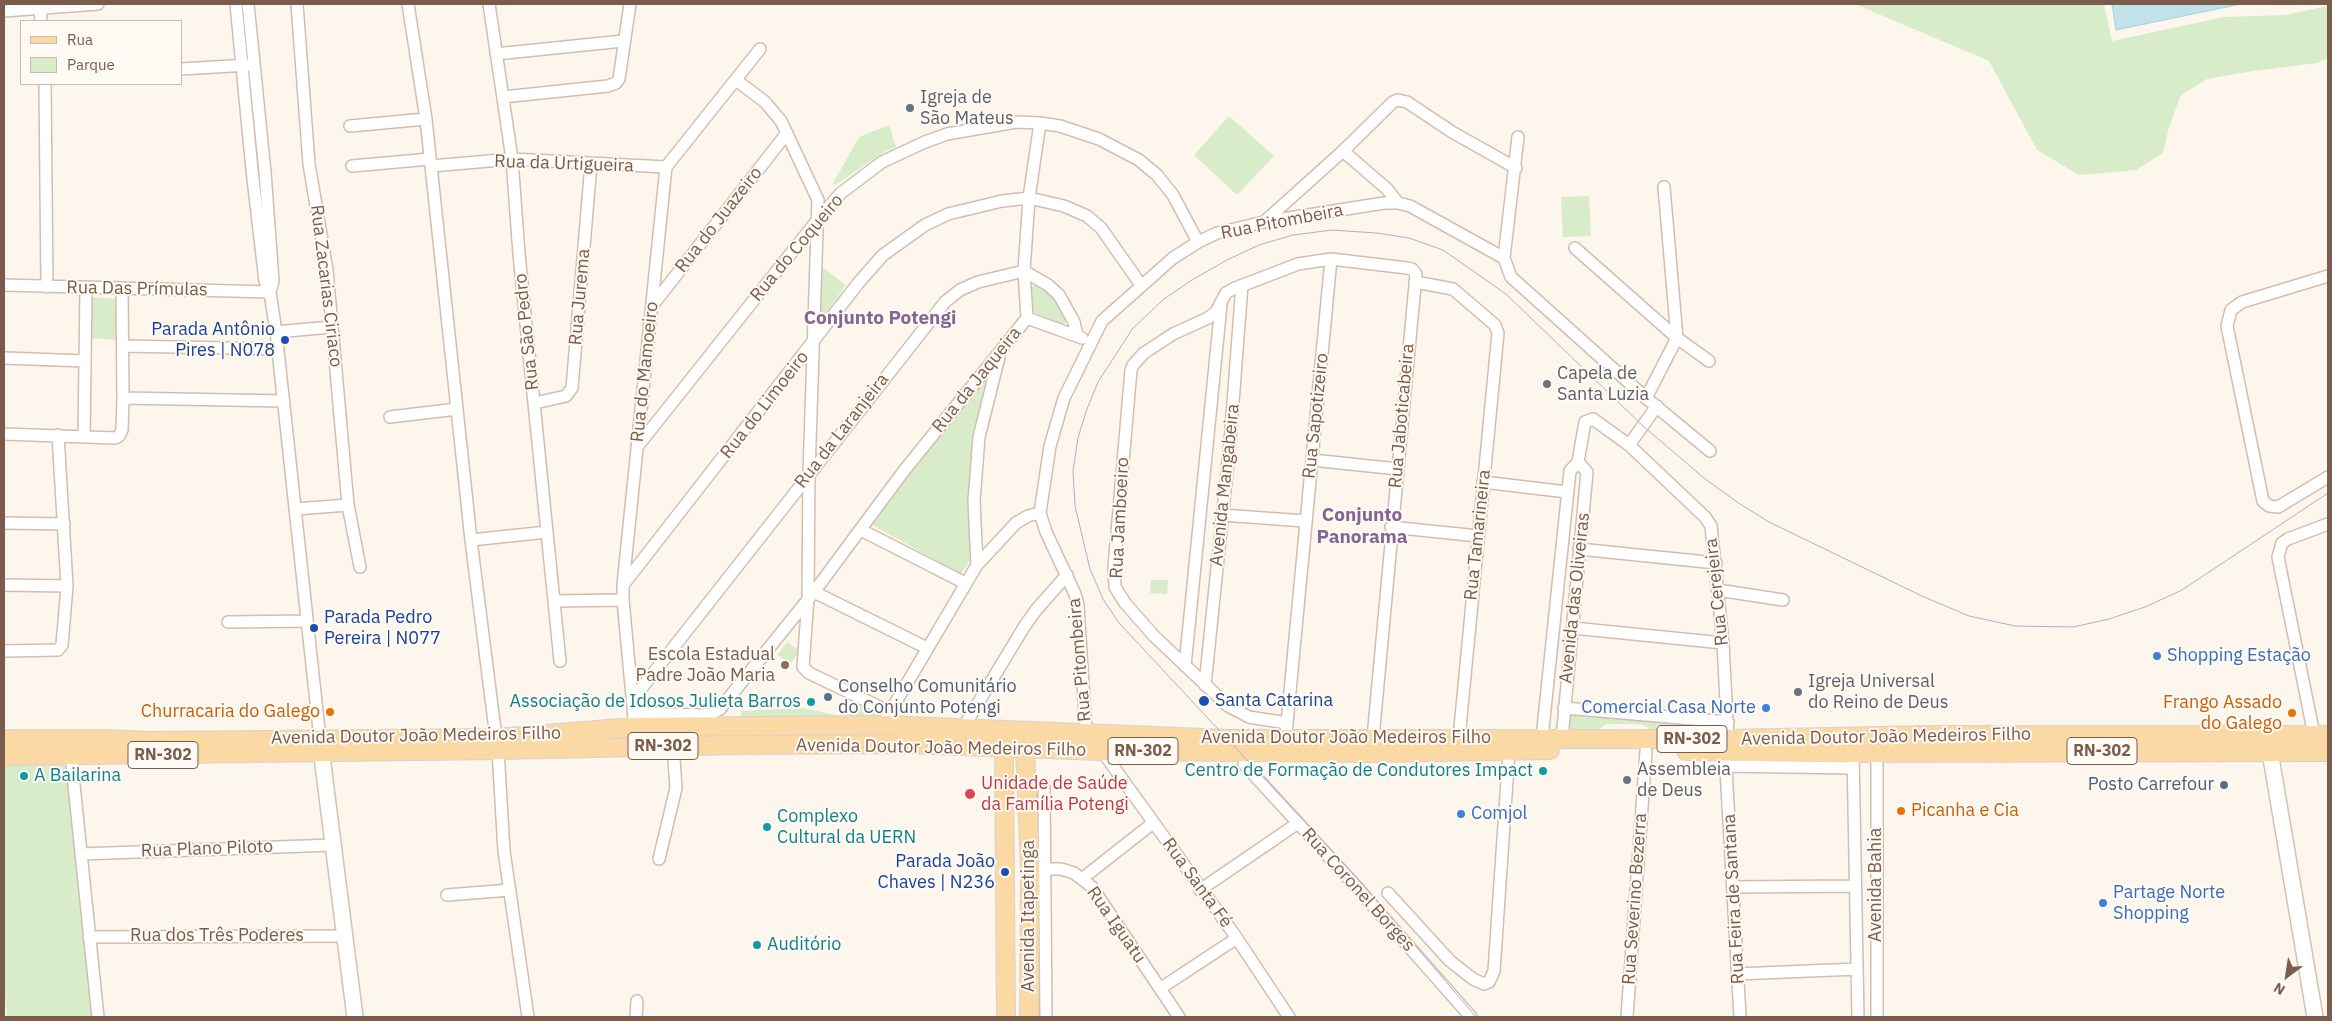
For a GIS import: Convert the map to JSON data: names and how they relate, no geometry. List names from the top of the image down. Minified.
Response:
{"streets":{"main road":["Avenida Doutor João Medeiros Filho","RN-302","Avenida Itapetinga"],"street":["Rua da Urtigueira","Rua do Juazeiro","Rua Pitombeira","Rua do Coqueiro","Rua Zacarias Ciriaco","Rua Das Prímulas","Rua Jurema","Rua São Pedro","Rua do Mamoeiro","Rua da Jaqueira","Rua do Limoeiro","Rua Sapotizeiro","Rua Jaboticabeira","Rua da Laranjeira","Avenida Mangabeira","Rua Jamboeiro","Rua Tamarineira","Rua Cerejeira","Avenida das Oliveiras","Rua Plano Piloto","Rua Santa Fé","Avenida Bahia","Rua Coronel Borges","Rua Severino Bezerra","Rua Feira de Santana","Rua Iguatu","Rua dos Três Poderes"]},"crossings":[["Rua da Urtigueira","Rua Jurema"],["Rua da Urtigueira","Rua São Pedro"],["Rua da Urtigueira","Rua do Mamoeiro"],["Rua do Juazeiro","Rua do Mamoeiro"],["Rua Pitombeira","Rua do Coqueiro"],["Rua Pitombeira","Rua do Limoeiro"],["Rua Pitombeira","Avenida Doutor João Medeiros Filho"],["Rua do Coqueiro","Rua do Mamoeiro"],["Rua do Coqueiro","Rua da Jaqueira"],["Rua Jurema","Rua São Pedro"],["Rua do Mamoeiro","Rua da Jaqueira"],["Rua do Mamoeiro","Rua do Limoeiro"],["Rua do Mamoeiro","Rua da Laranjeira"],["Rua do Mamoeiro","Avenida Doutor João Medeiros Filho"],["Rua da Jaqueira","Rua do Limoeiro"],["Rua da Jaqueira","Rua da Laranjeira"],["Rua da Jaqueira","Avenida Doutor João Medeiros Filho"],["Rua Sapotizeiro","Rua Jamboeiro"],["Rua Sapotizeiro","Avenida Doutor João Medeiros Filho"],["Rua Jaboticabeira","Rua Tamarineira"],["Rua Jaboticabeira","Avenida Doutor João Medeiros Filho"],["Avenida Mangabeira","Rua Jamboeiro"],["Rua Jamboeiro","Avenida Doutor João Medeiros Filho"],["Rua Tamarineira","Avenida Doutor João Medeiros Filho"],["Rua Cerejeira","Avenida das Oliveiras"],["Rua Cerejeira","Avenida Doutor João Medeiros Filho"],["Rua Cerejeira","Rua Feira de Santana"],["Avenida das Oliveiras","Avenida Doutor João Medeiros Filho"],["Avenida Doutor João Medeiros Filho","Rua Santa Fé"],["Avenida Doutor João Medeiros Filho","Avenida Bahia"],["Avenida Doutor João Medeiros Filho","Rua Severino Bezerra"],["Avenida Doutor João Medeiros Filho","Rua Feira de Santana"],["Avenida Doutor João Medeiros Filho","Avenida Itapetinga"],["Avenida Doutor João Medeiros Filho","Rua Iguatu"],["Rua Santa Fé","Avenida Itapetinga"],["Rua Santa Fé","Rua Iguatu"],["Avenida Itapetinga","Rua Iguatu"]],"districts":["Conjunto Potengi","Conjunto Panorama"],"places":["Igreja de São Mateus","Parada Antônio Pires | N078","Capela de Santa Luzia","Parada Pedro Pereira | N077","Shopping Estação","Escola Estadual Padre João Maria","Igreja Universal do Reino de Deus","Conselho Comunitário do Conjunto Potengi","Santa Catarina","Associação de Idosos Julieta Barros","Comercial Casa Norte","Churracaria do Galego","Frango Assado do Galego","Centro de Formação de Condutores Impact","A Bailarina","Assembleia de Deus","Posto Carrefour","Unidade de Saúde da Família Potengi","Picanha e Cia","Comjol","Complexo Cultural da UERN","Parada João Chaves | N236","Partage Norte Shopping","Auditório"],"legend":["Rua","Parque"],"north":"bottom left"}
